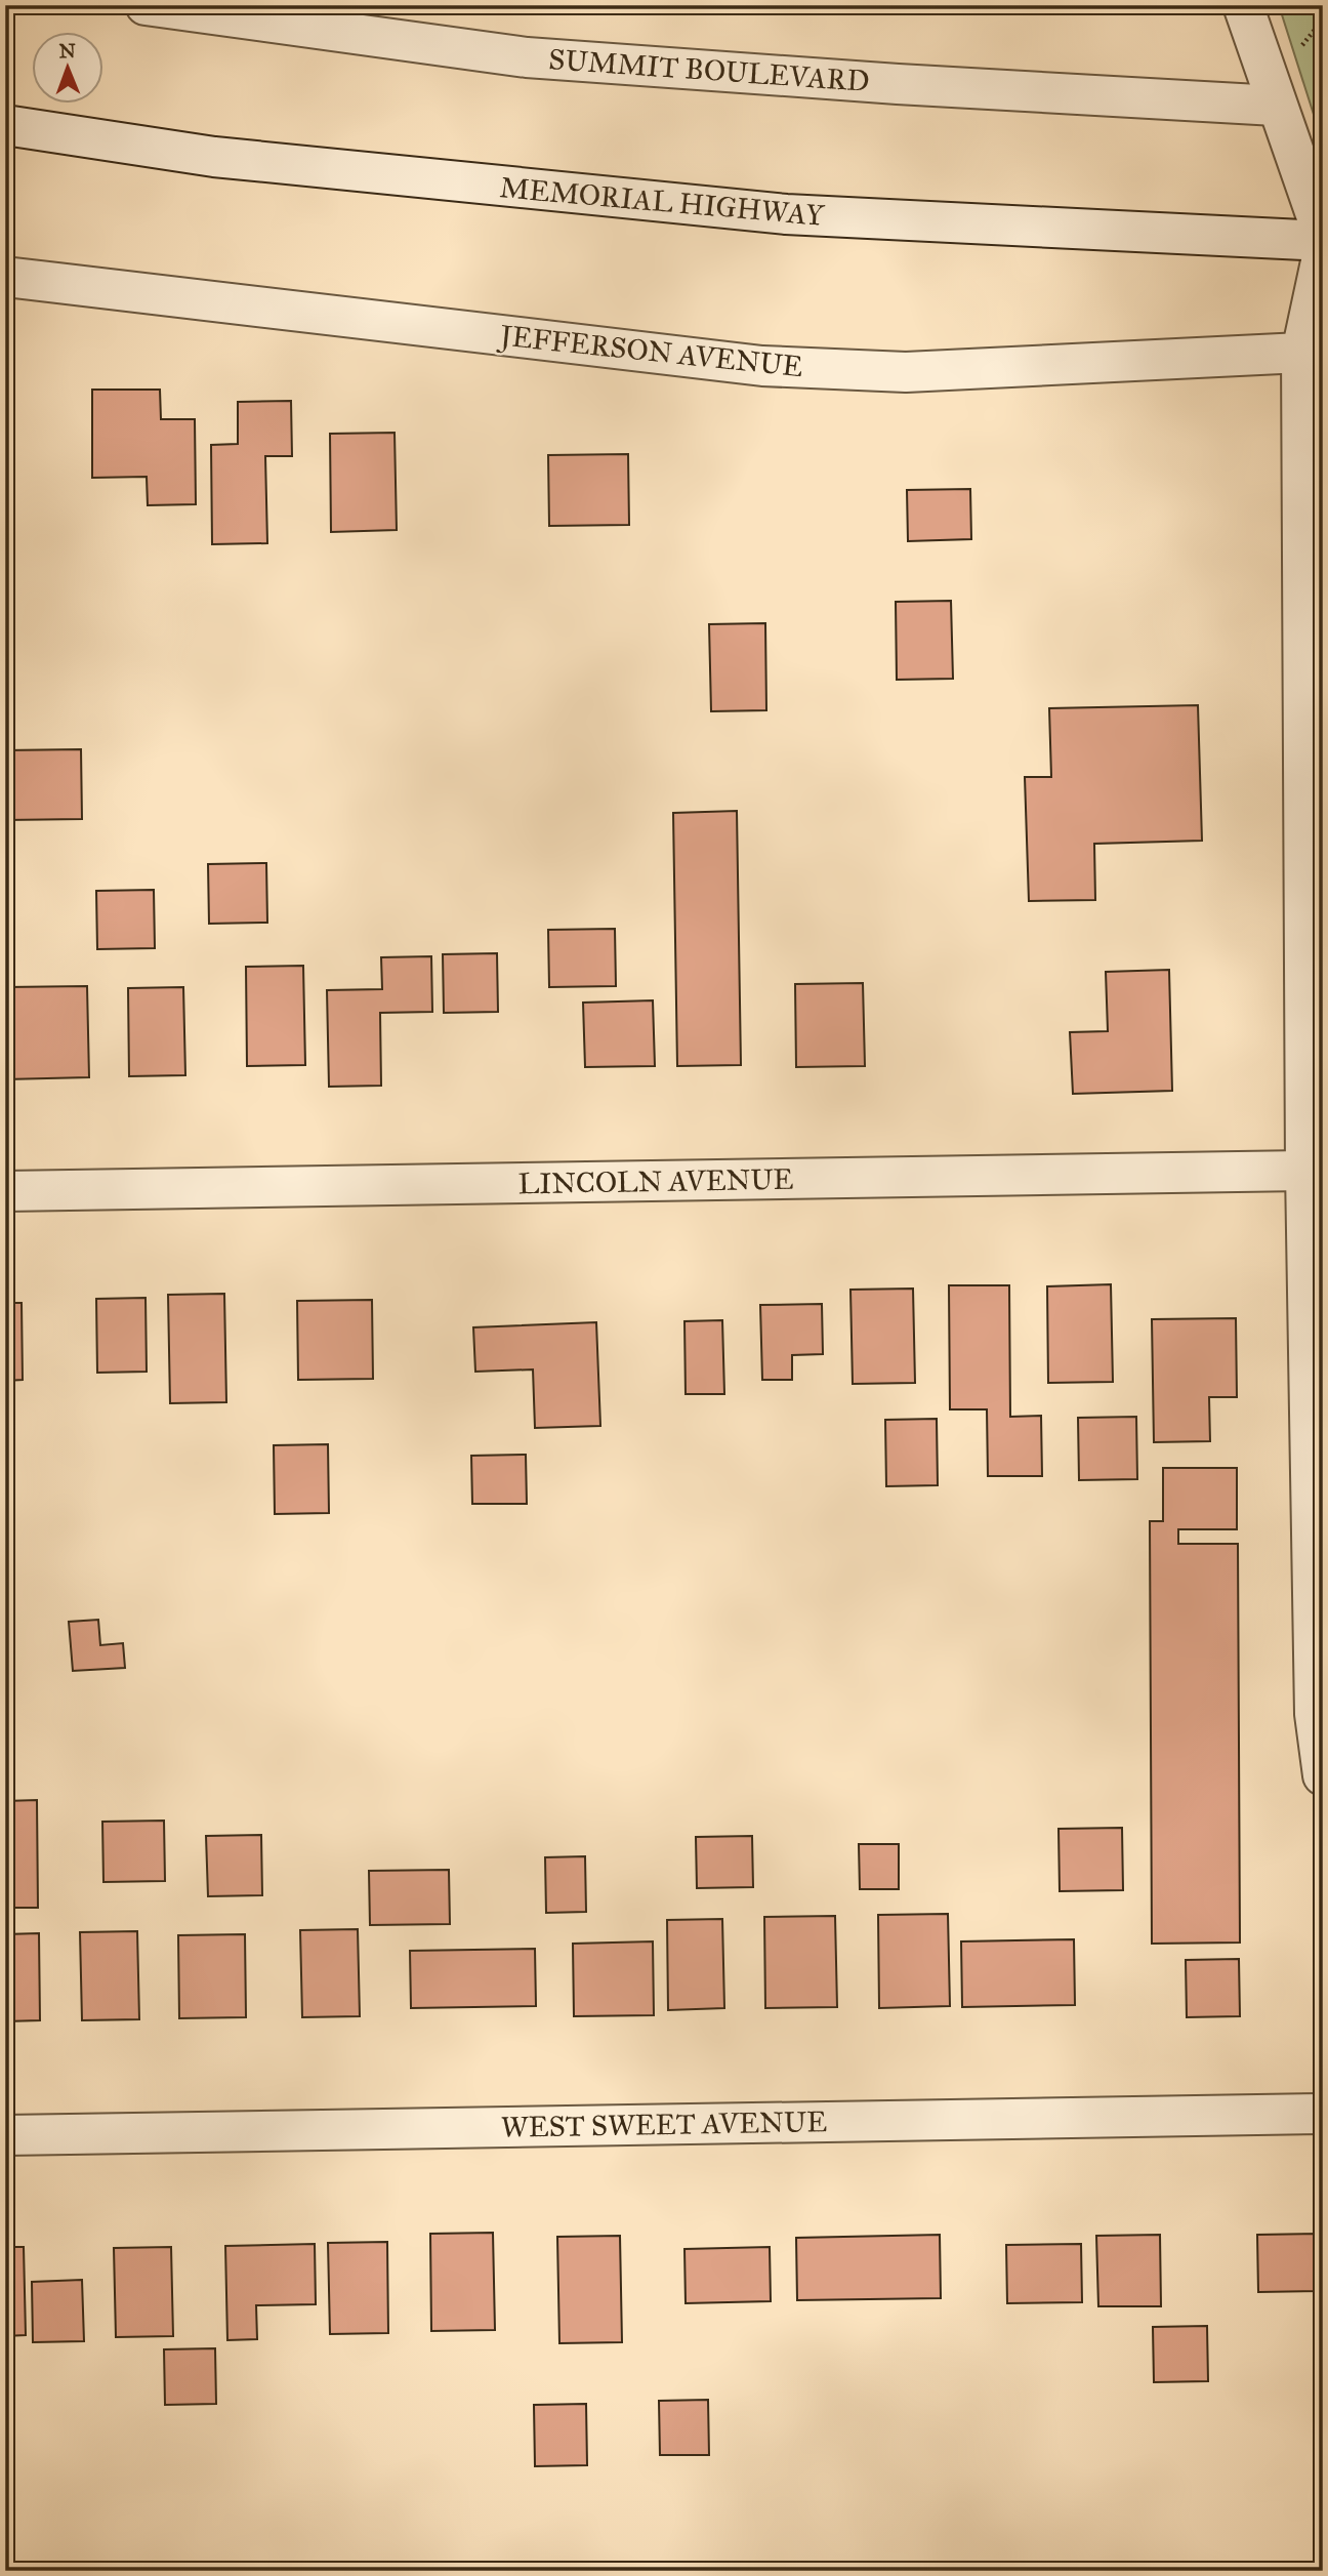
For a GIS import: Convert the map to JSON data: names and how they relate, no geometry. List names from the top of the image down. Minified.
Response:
{"streets":{"street":["SUMMIT BOULEVARD","MEMORIAL HIGHWAY","JEFFERSON AVENUE","LINCOLN AVENUE","WEST SWEET AVENUE"]},"north":"top"}
